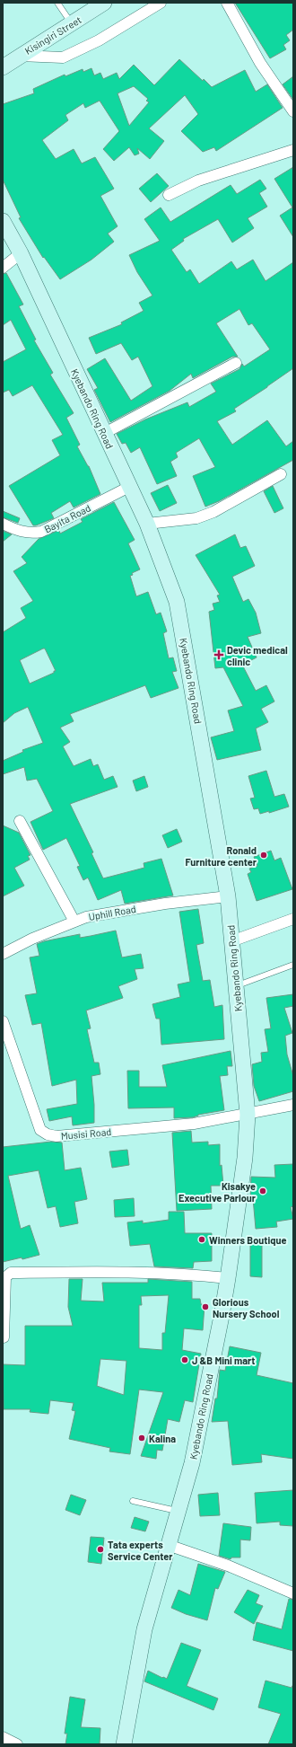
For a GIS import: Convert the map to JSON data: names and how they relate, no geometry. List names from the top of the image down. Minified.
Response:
{"streets":{"street":["Kisingiri Street","Kyebando Ring Road","Bayita Road","Uphill Road","Musisi Road"]},"crossings":[["Kyebando Ring Road","Bayita Road"],["Kyebando Ring Road","Uphill Road"],["Kyebando Ring Road","Musisi Road"]],"places":{"health":["Devic medical clinic"],"other":["Ronald Furniture center","Kisakye Executive Parlour","Winners Boutique","Glorious Nursery School","J &B Mini mart","Kalina","Tata experts Service Center"]}}
